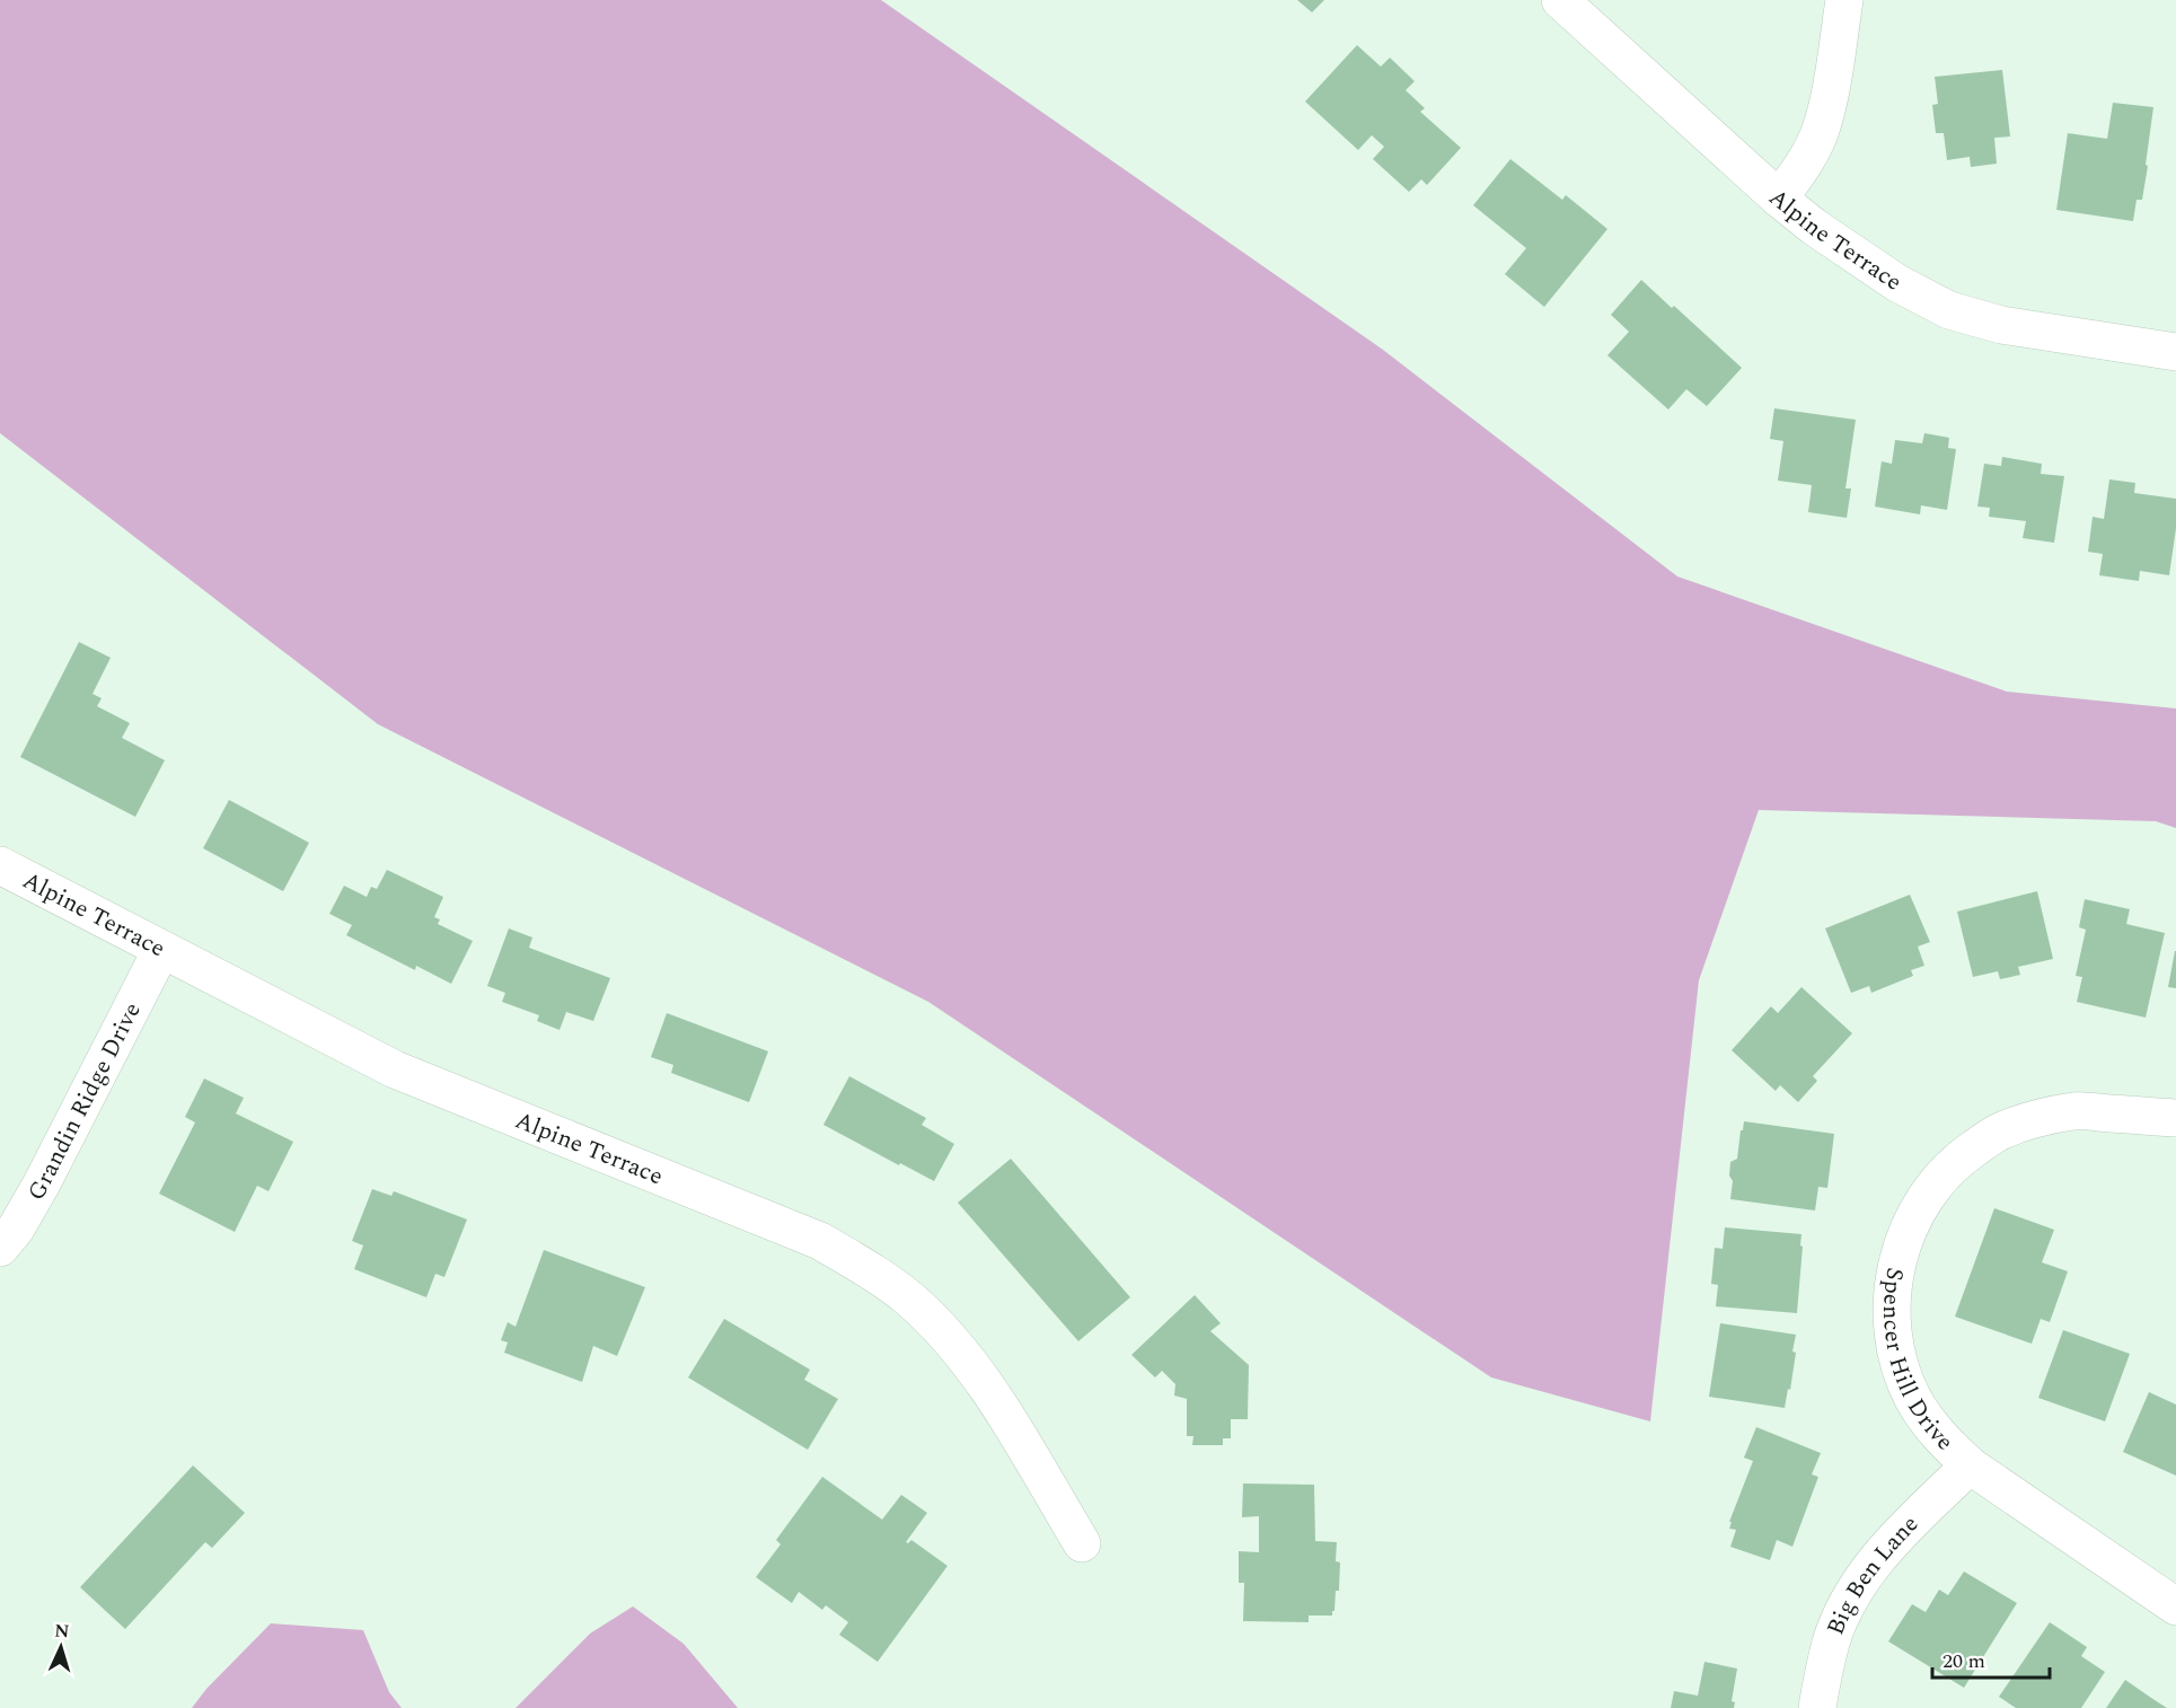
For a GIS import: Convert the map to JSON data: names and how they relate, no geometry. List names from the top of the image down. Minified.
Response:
{"streets":{"street":["Alpine Terrace","Grandin Ridge Drive","Spencer Hill Drive","Big Ben Lane"]},"crossings":[["Alpine Terrace","Grandin Ridge Drive"],["Spencer Hill Drive","Big Ben Lane"]],"scale_bar":"20 m","north":"top"}
